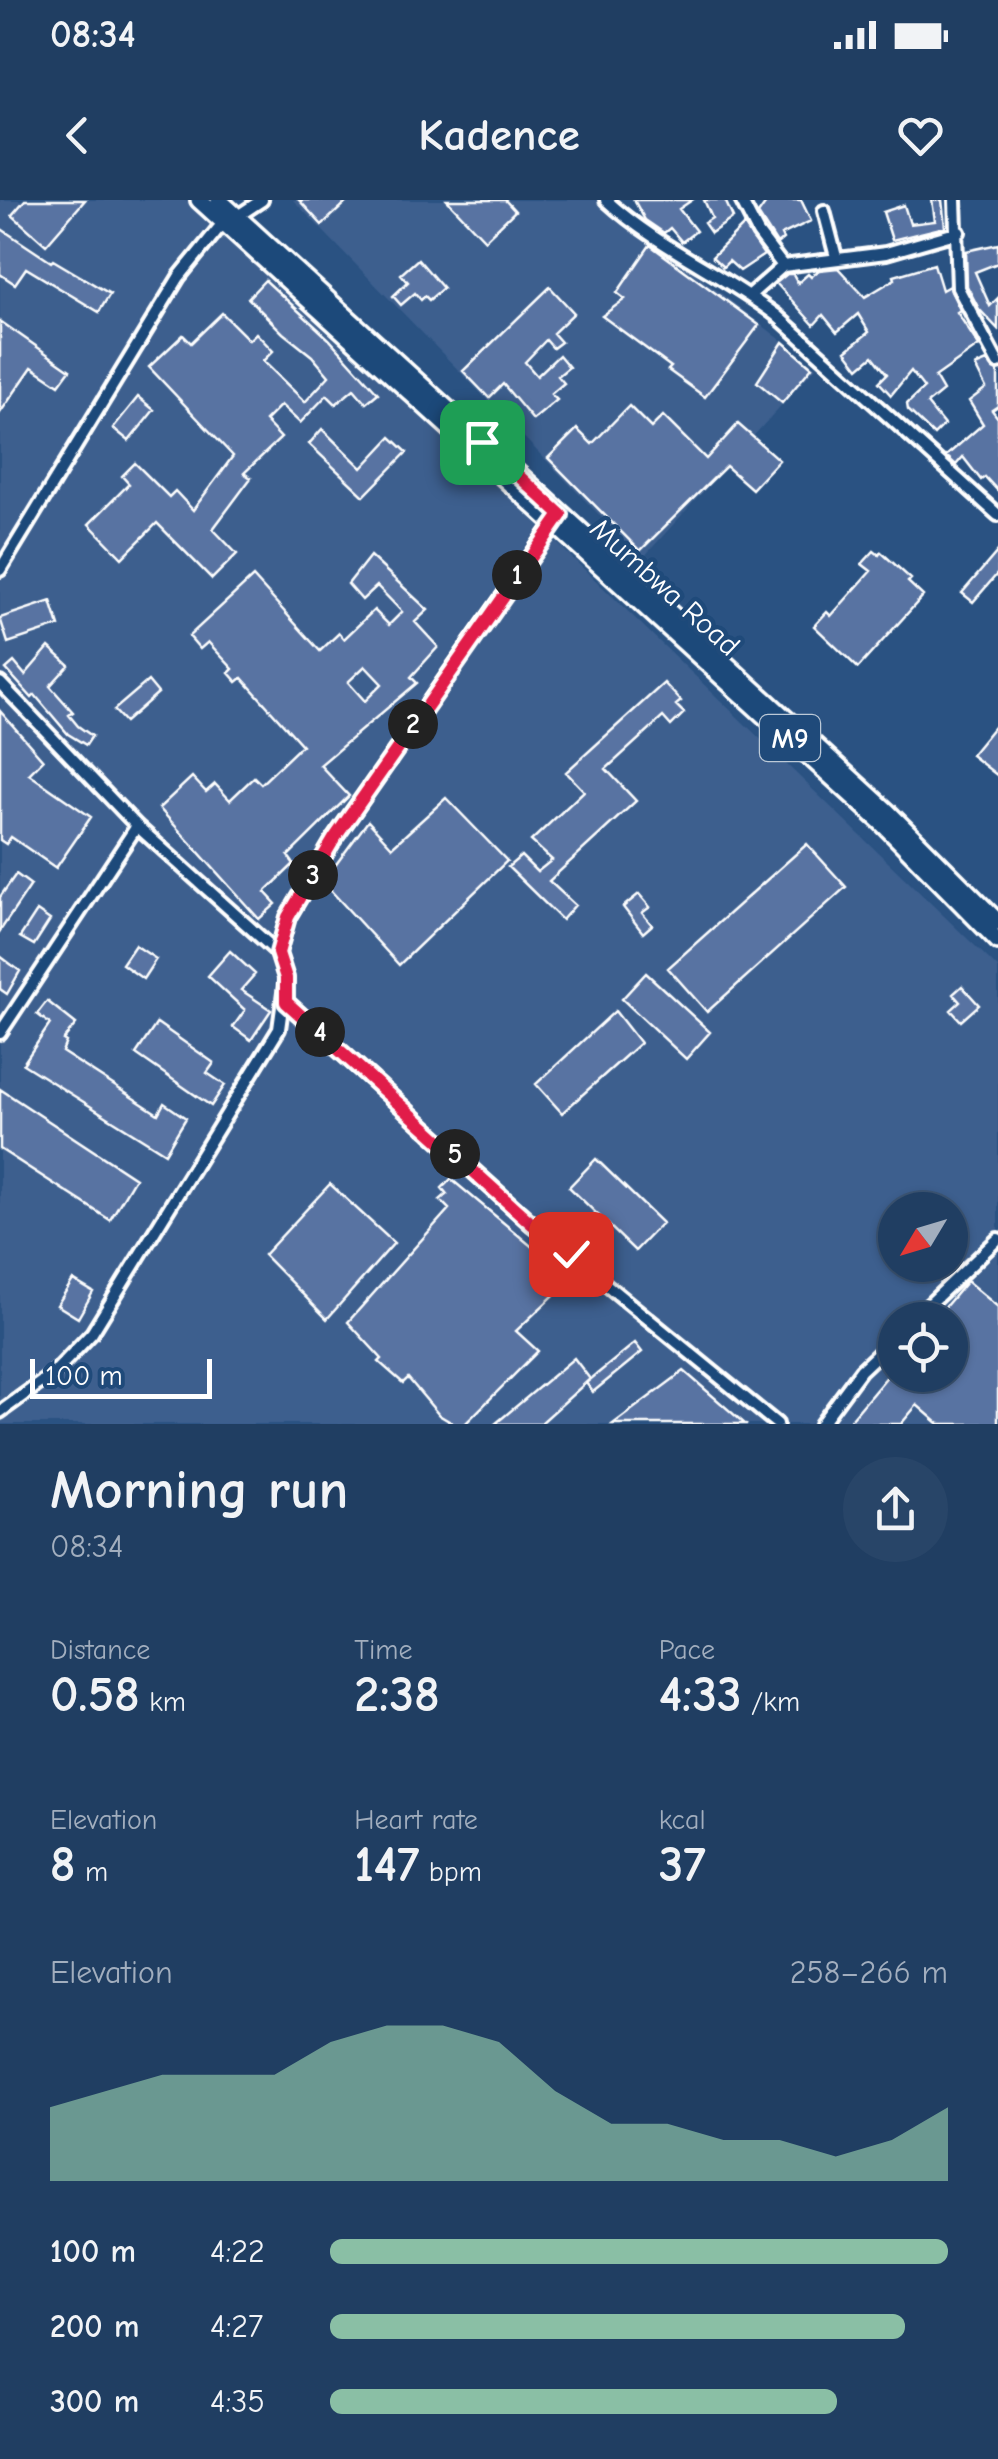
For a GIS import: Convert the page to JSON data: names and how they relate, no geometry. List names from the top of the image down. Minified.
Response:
{"streets":{"main road":["Mumbwa Road","M9"]},"scale_bar":"100 m","north":"bottom left","page":{"status":"08:34","header":"Kadence","pins":["1","2","3","4","5"],"scale":"100 m","heading":["Morning run","08:34"],"stats":[["Distance","0.58 km"],["Time","2:38"],["Pace","4:33 /km"],["Elevation","8 m"],["Heart rate","147 bpm"],["kcal","37"]],"chart":["Elevation","258–266 m"],"list":[{"name":"100 m","note":"4:22"},{"name":"200 m","note":"4:27"},{"name":"300 m","note":"4:35"}]}}
